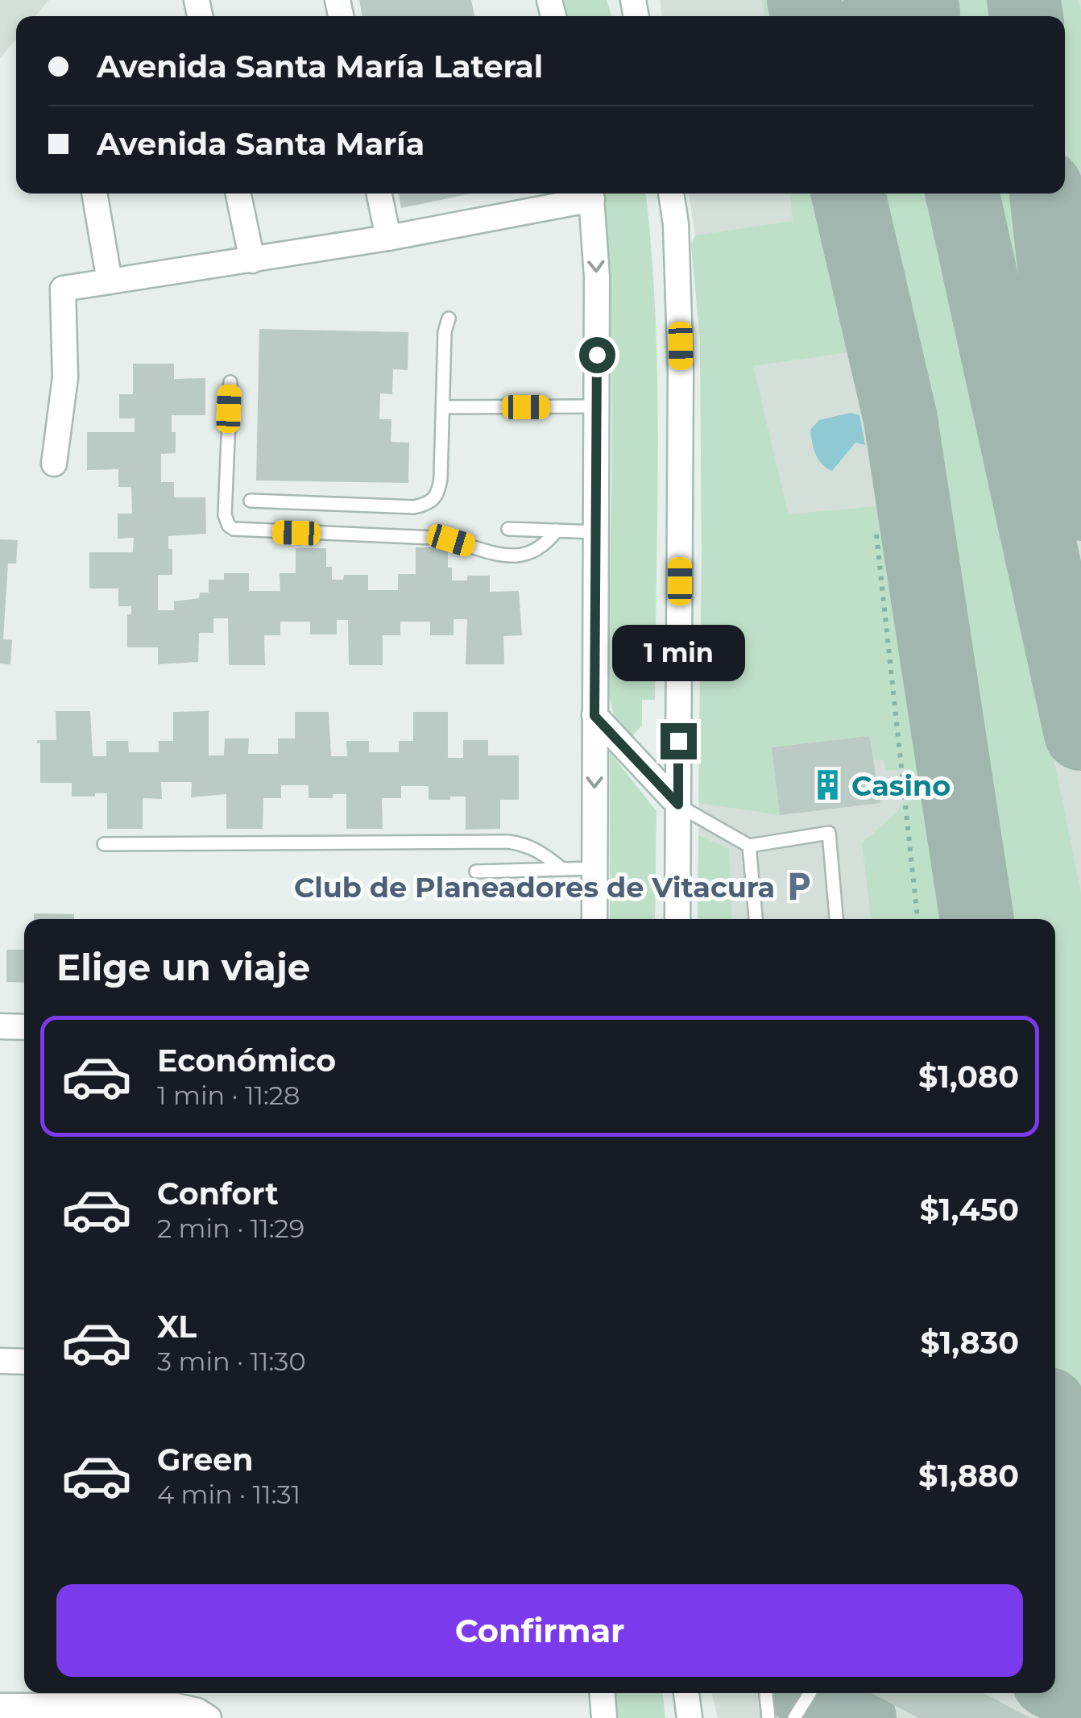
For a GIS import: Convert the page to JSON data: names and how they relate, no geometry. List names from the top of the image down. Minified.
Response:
{"places":{"building":["Casino"],"parking":["Club de Planeadores de Vitacura"]},"page":{"banner":["Avenida Santa María Lateral","Avenida Santa María"],"bubble":"1 min","heading":"Elige un viaje","list":[{"name":"Económico","note":"1 min · 11:28","value":"$1,080"},{"name":"Confort","note":"2 min · 11:29","value":"$1,450"},{"name":"XL","note":"3 min · 11:30","value":"$1,830"},{"name":"Green","note":"4 min · 11:31","value":"$1,880"}],"buttons":"Confirmar"}}
